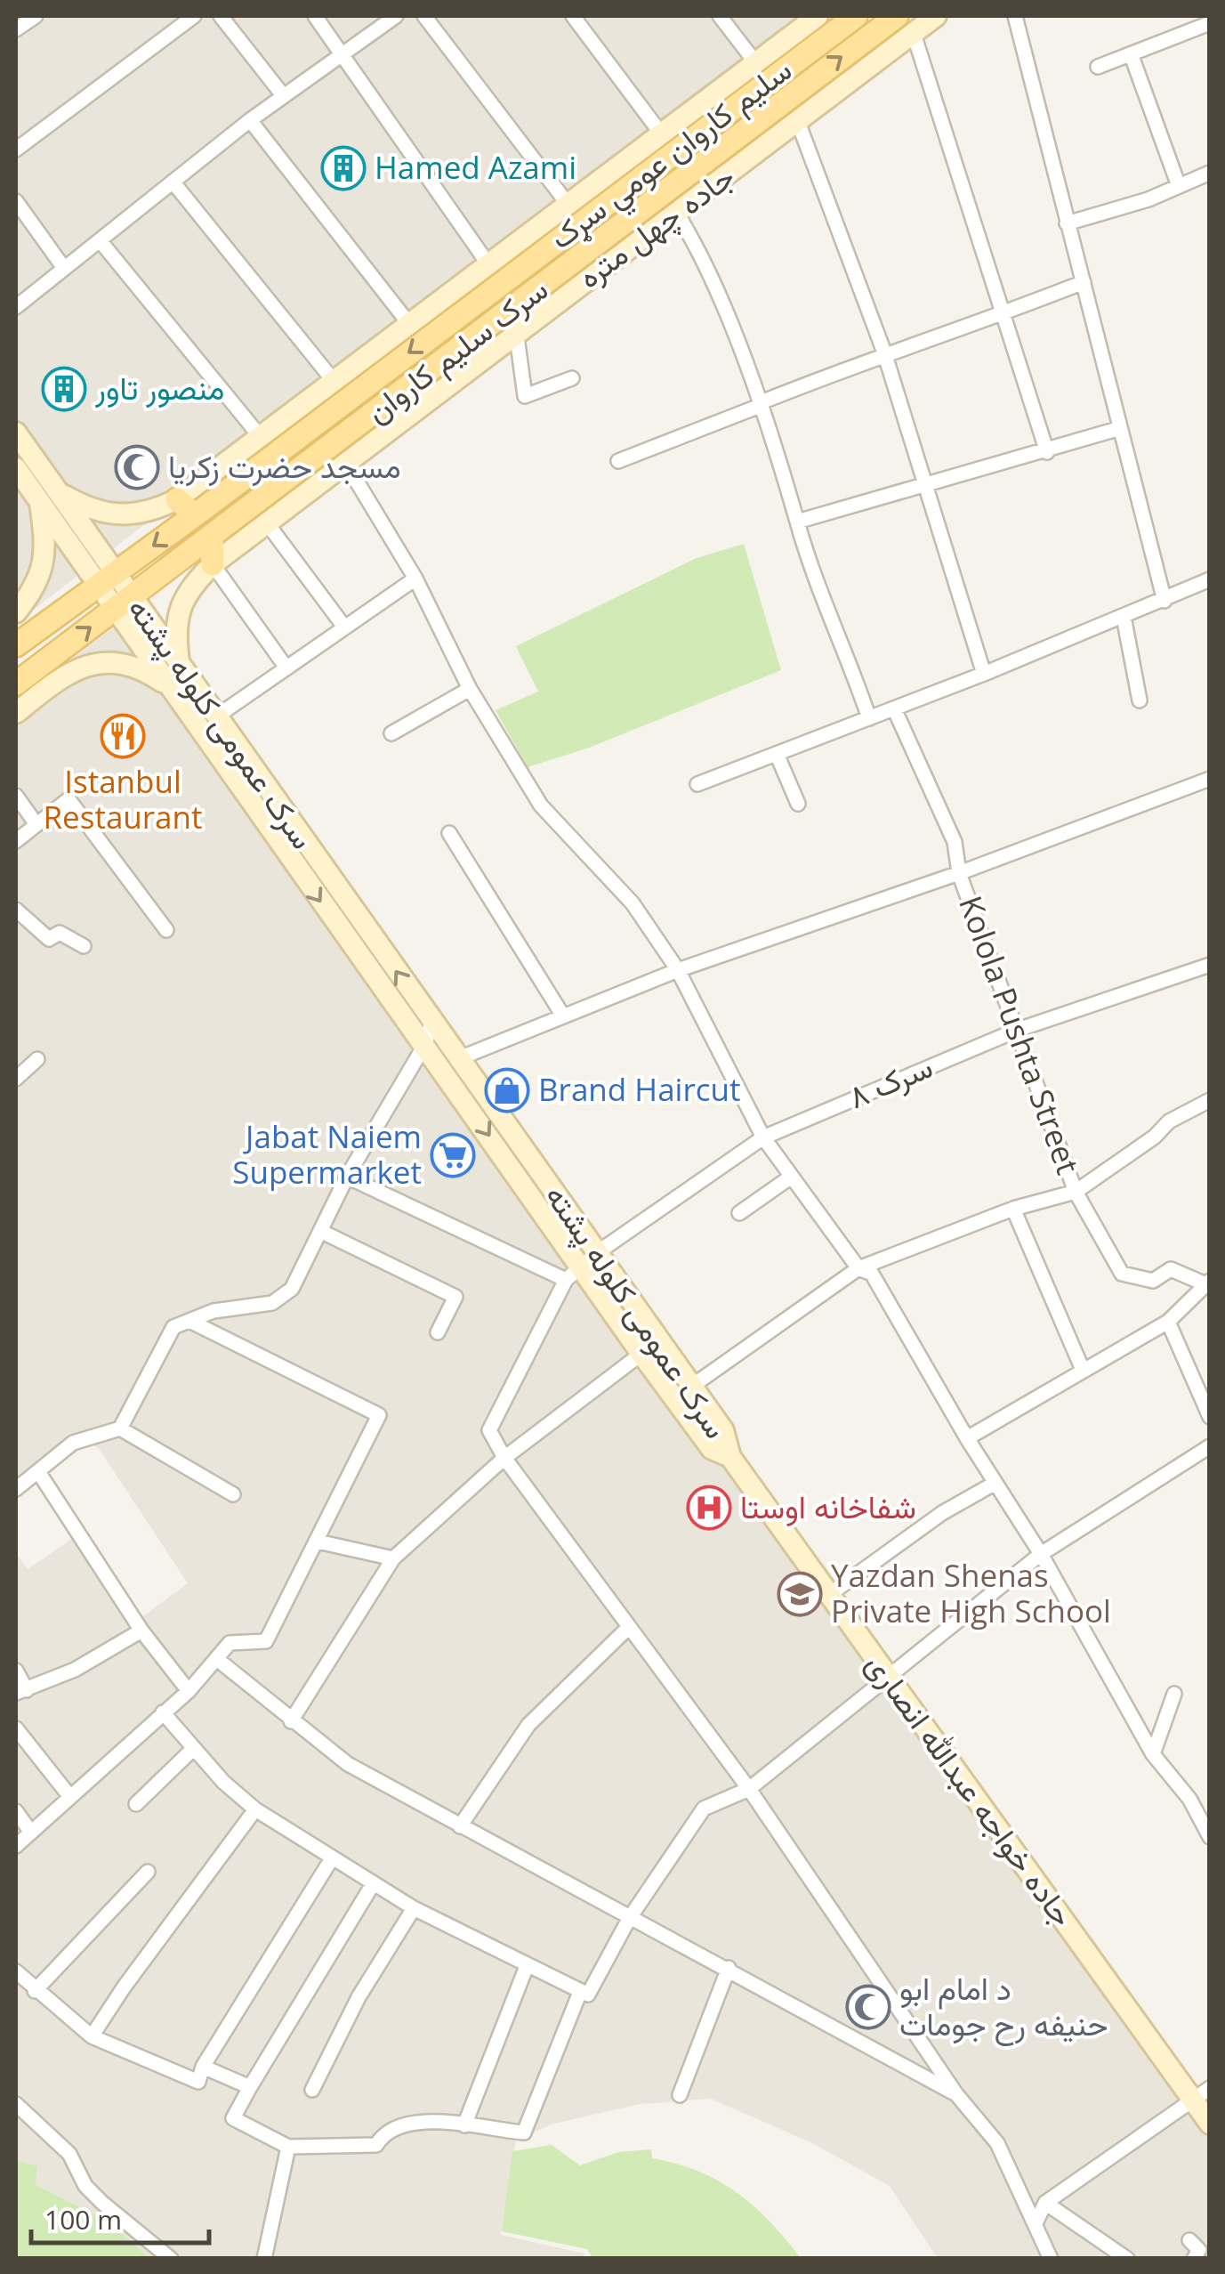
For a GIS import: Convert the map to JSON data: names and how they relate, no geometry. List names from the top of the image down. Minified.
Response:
{"streets":{"main road":["سلیم کاروان عومي سړک","جاده چهل متره","سرک سلیم کاروان","سرک عمومی کلوله پشته","جاده خواجه عبدالله انصاری"],"street":["Kolola Pushta Street","سرک ۸"]},"crossings":[["سلیم کاروان عومي سړک","سرک عمومی کلوله پشته"],["جاده چهل متره","سرک عمومی کلوله پشته"],["سرک سلیم کاروان","سرک عمومی کلوله پشته"],["سرک عمومی کلوله پشته","سرک ۸"],["سرک عمومی کلوله پشته","جاده خواجه عبدالله انصاری"],["Kolola Pushta Street","سرک ۸"]],"places":{"building":["Hamed Azami","منصور تاور"],"mosque":["مسجد حضرت زکریا","د امام ابو حنیفه رح جومات"],"restaurant":["Istanbul Restaurant"],"shop":["Brand Haircut"],"supermarket":["Jabat Naiem Supermarket"],"hospital":["شفاخانه اوستا"],"school or university":["Yazdan Shenas Private High School"]},"scale_bar":"100 m"}
